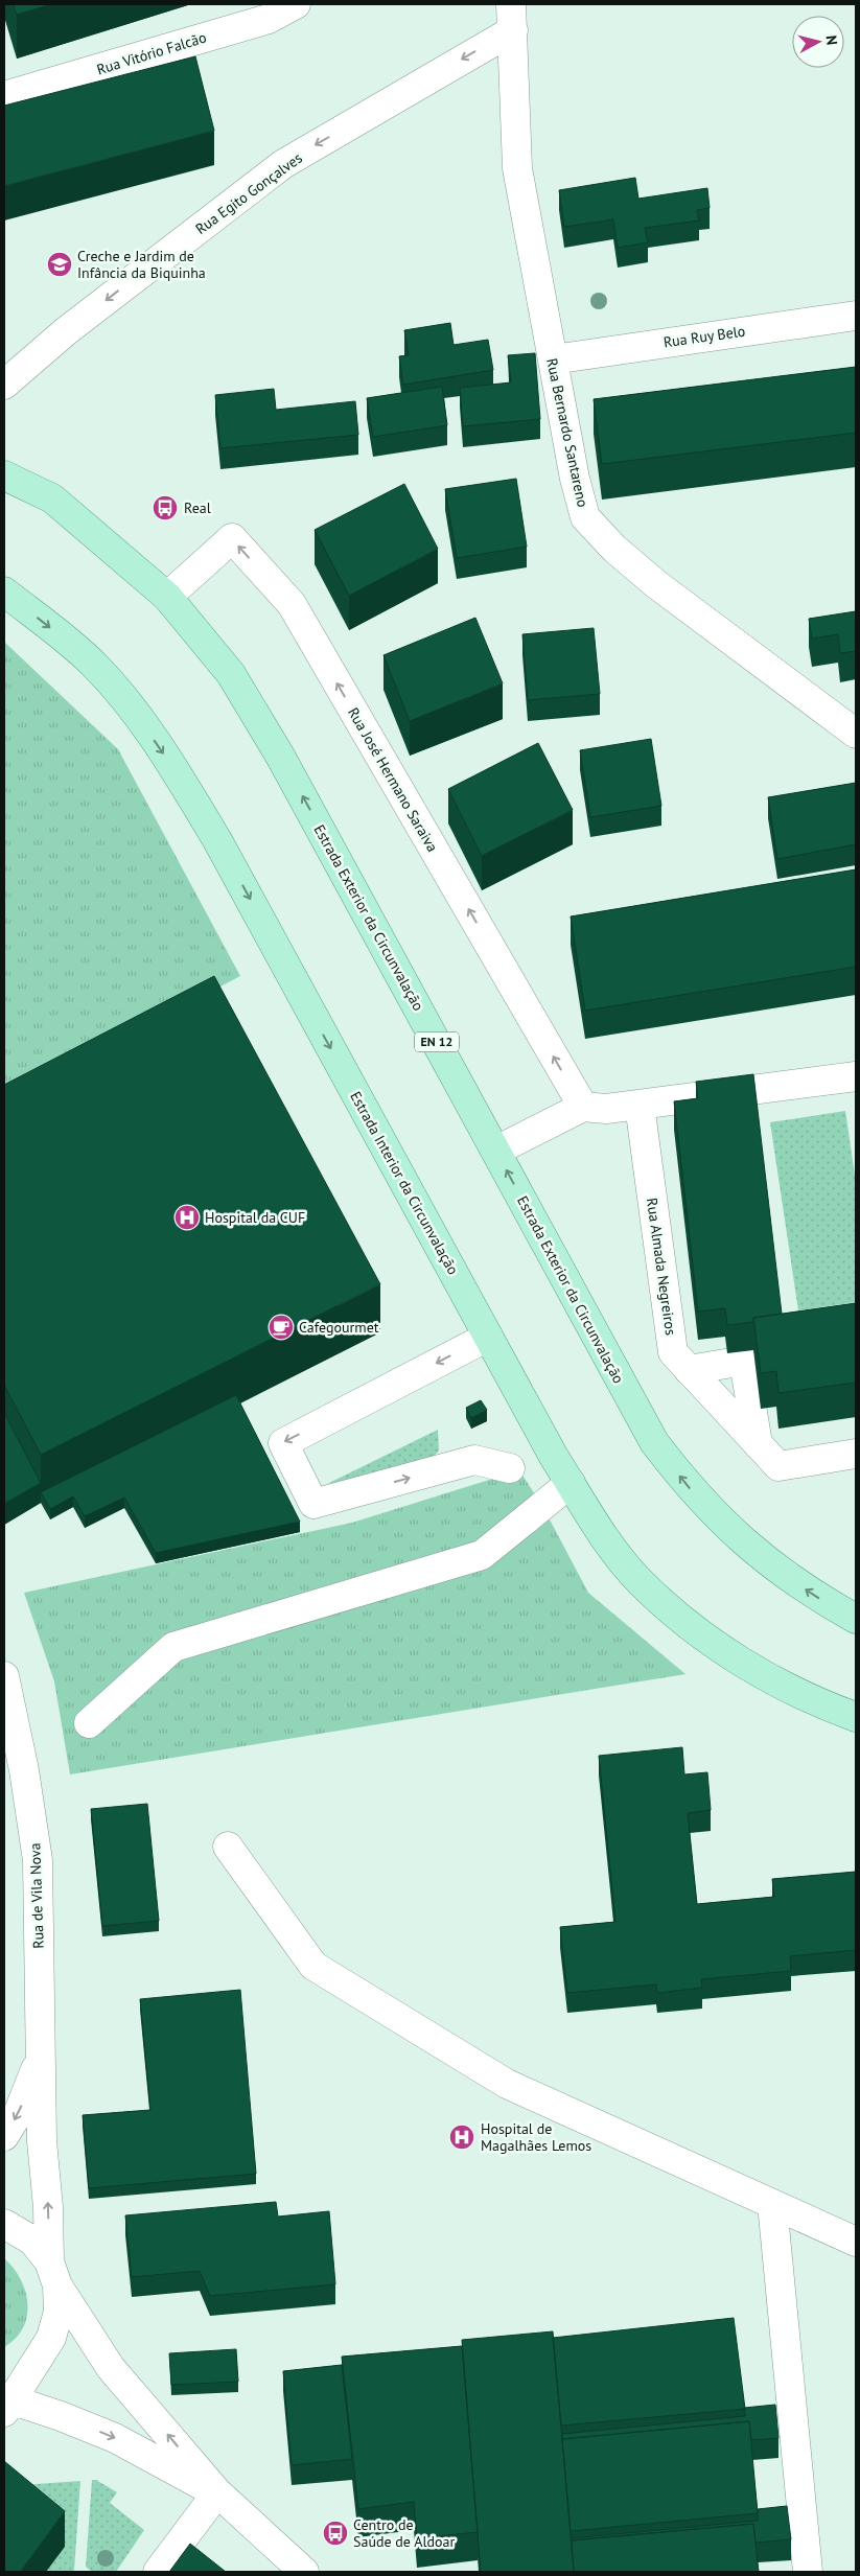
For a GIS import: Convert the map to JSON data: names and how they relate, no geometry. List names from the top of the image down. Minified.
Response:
{"streets":{"main road":["Estrada Exterior da Circunvalação","EN 12","Estrada Interior da Circunvalação"],"street":["Rua Vitório Falcão","Rua Egito Gonçalves","Rua Ruy Belo","Rua Bernardo Santareno","Rua José Hermano Saraiva","Rua Almada Negreiros","Rua de Vila Nova"]},"crossings":[["Rua Egito Gonçalves","Rua Bernardo Santareno"],["Rua Ruy Belo","Rua Bernardo Santareno"],["Rua José Hermano Saraiva","Estrada Exterior da Circunvalação"]],"one_way":["Rua Egito Gonçalves","Rua José Hermano Saraiva","Estrada Exterior da Circunvalação","Estrada Interior da Circunvalação"],"places":{"school or university":["Creche e Jardim de Infância da Biquinha"],"bus stop":["Real","Centro de Saúde de Aldoar"],"hospital":["Hospital da CUF","Hospital de Magalhães Lemos"],"cafe":["Cafegourmet"]},"north":"right"}
